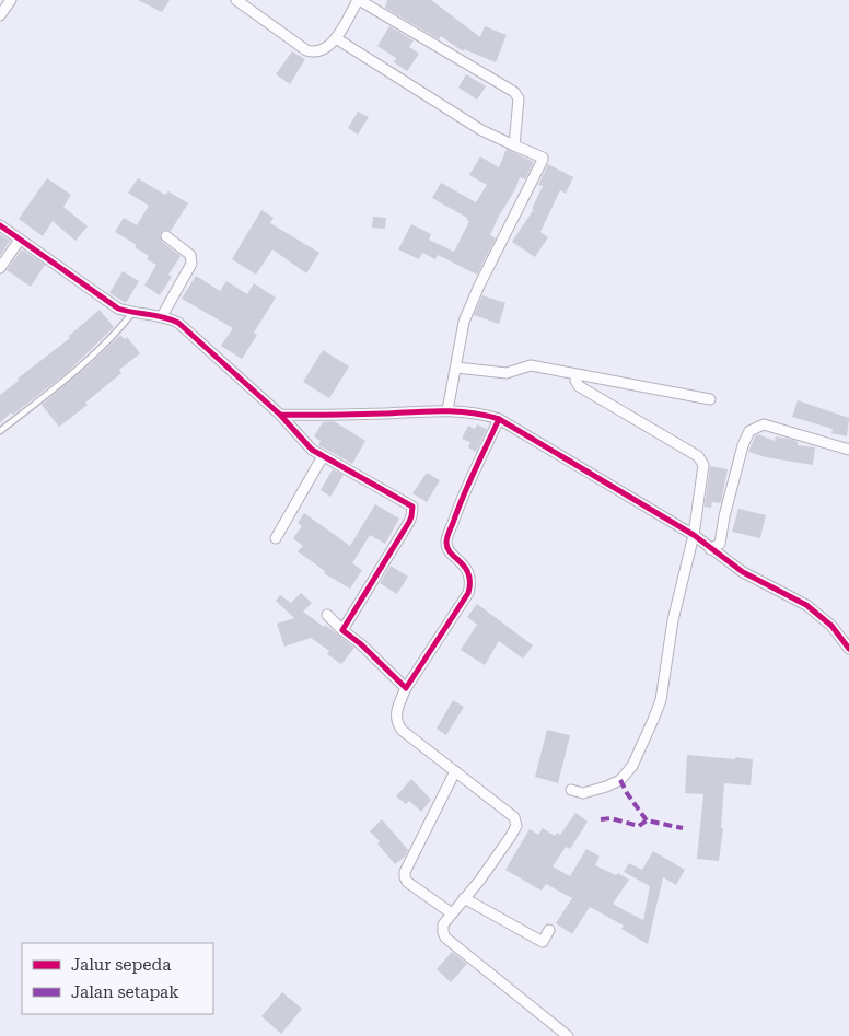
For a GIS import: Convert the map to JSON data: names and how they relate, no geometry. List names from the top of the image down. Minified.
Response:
{"legend":["Jalur sepeda","Jalan setapak"]}
